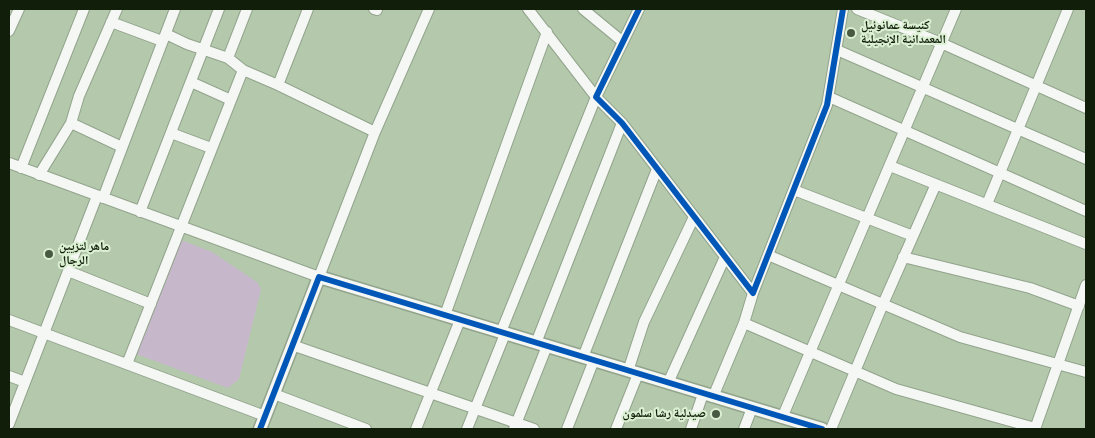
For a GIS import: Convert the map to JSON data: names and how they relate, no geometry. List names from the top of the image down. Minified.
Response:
{"places":["كنيسة عمانوئيل المعمدانية الإنجيلية","ماهر لتزيين الرجال","صيدلية رشا سلمون"]}
